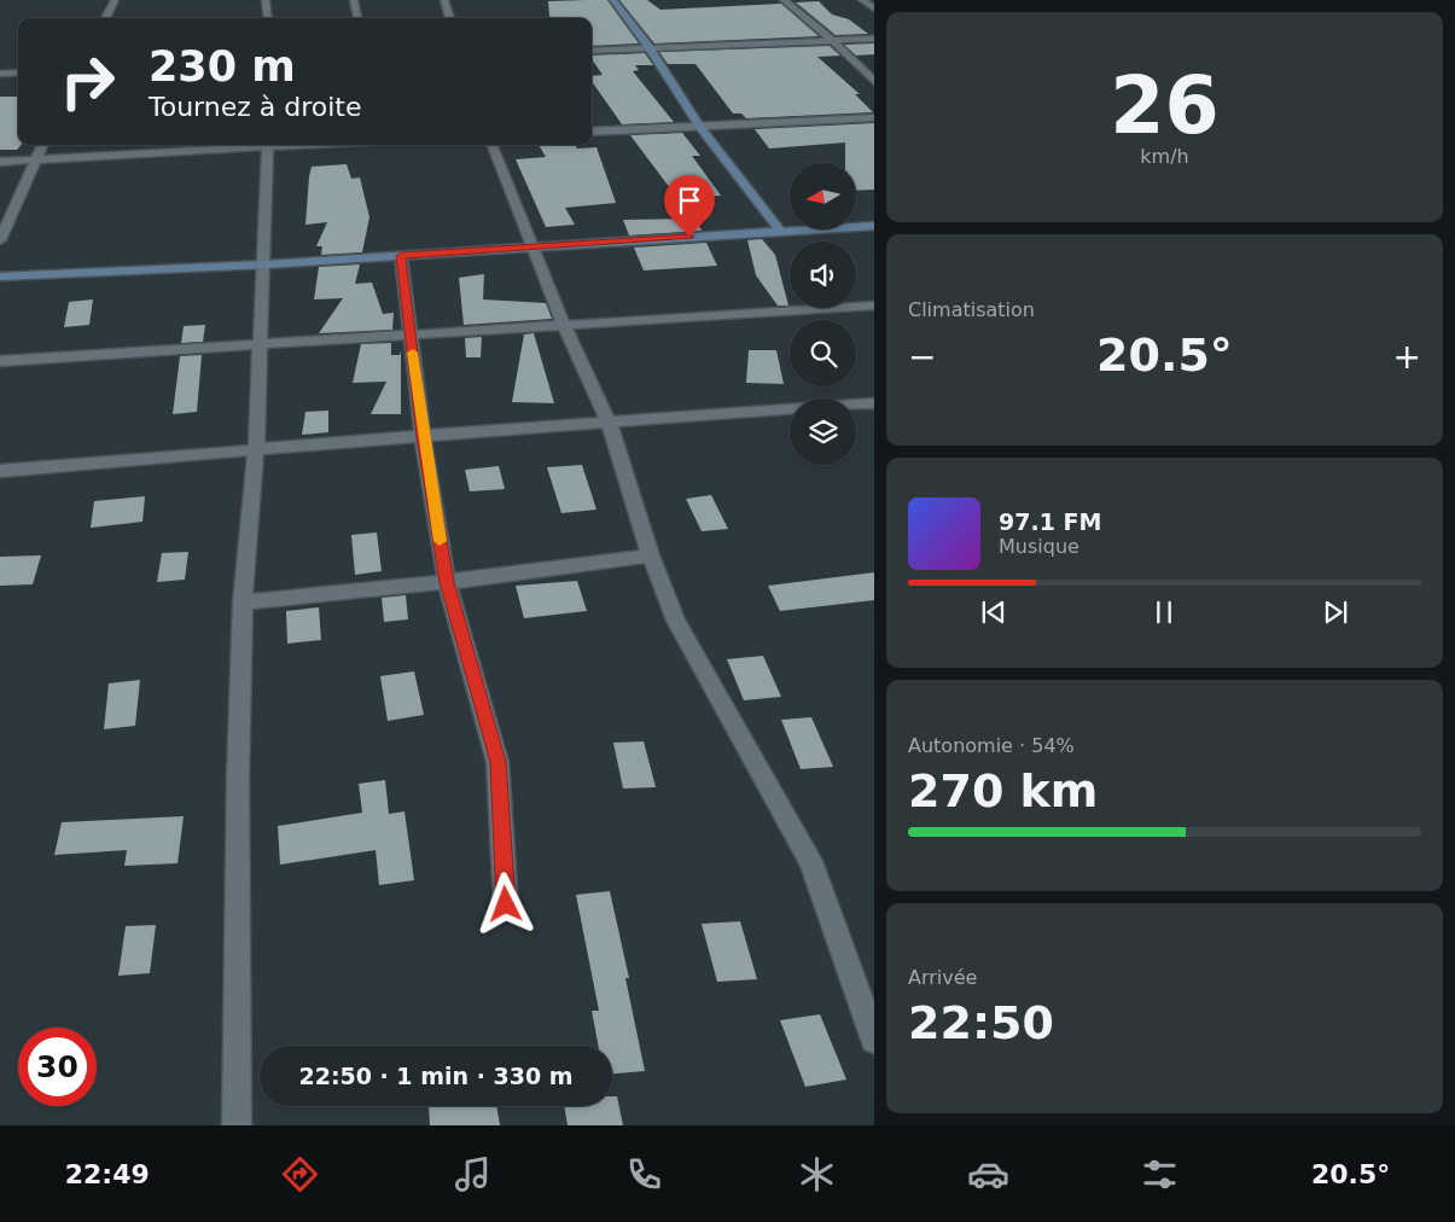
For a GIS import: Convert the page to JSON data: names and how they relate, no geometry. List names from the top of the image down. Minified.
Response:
{"north":"left","page":{"tile":[["26","km/h"],"Climatisation",["Autonomie · 54%","270 km"],["Arrivée","22:50"]],"turn":["230 m","Tournez à droite"],"heat":["−","20.5°","+"],"song":["97.1 FM","Musique"],"limit":"30","trip":"22:50 · 1 min · 330 m","tabs":["22:49","20.5°"]}}
